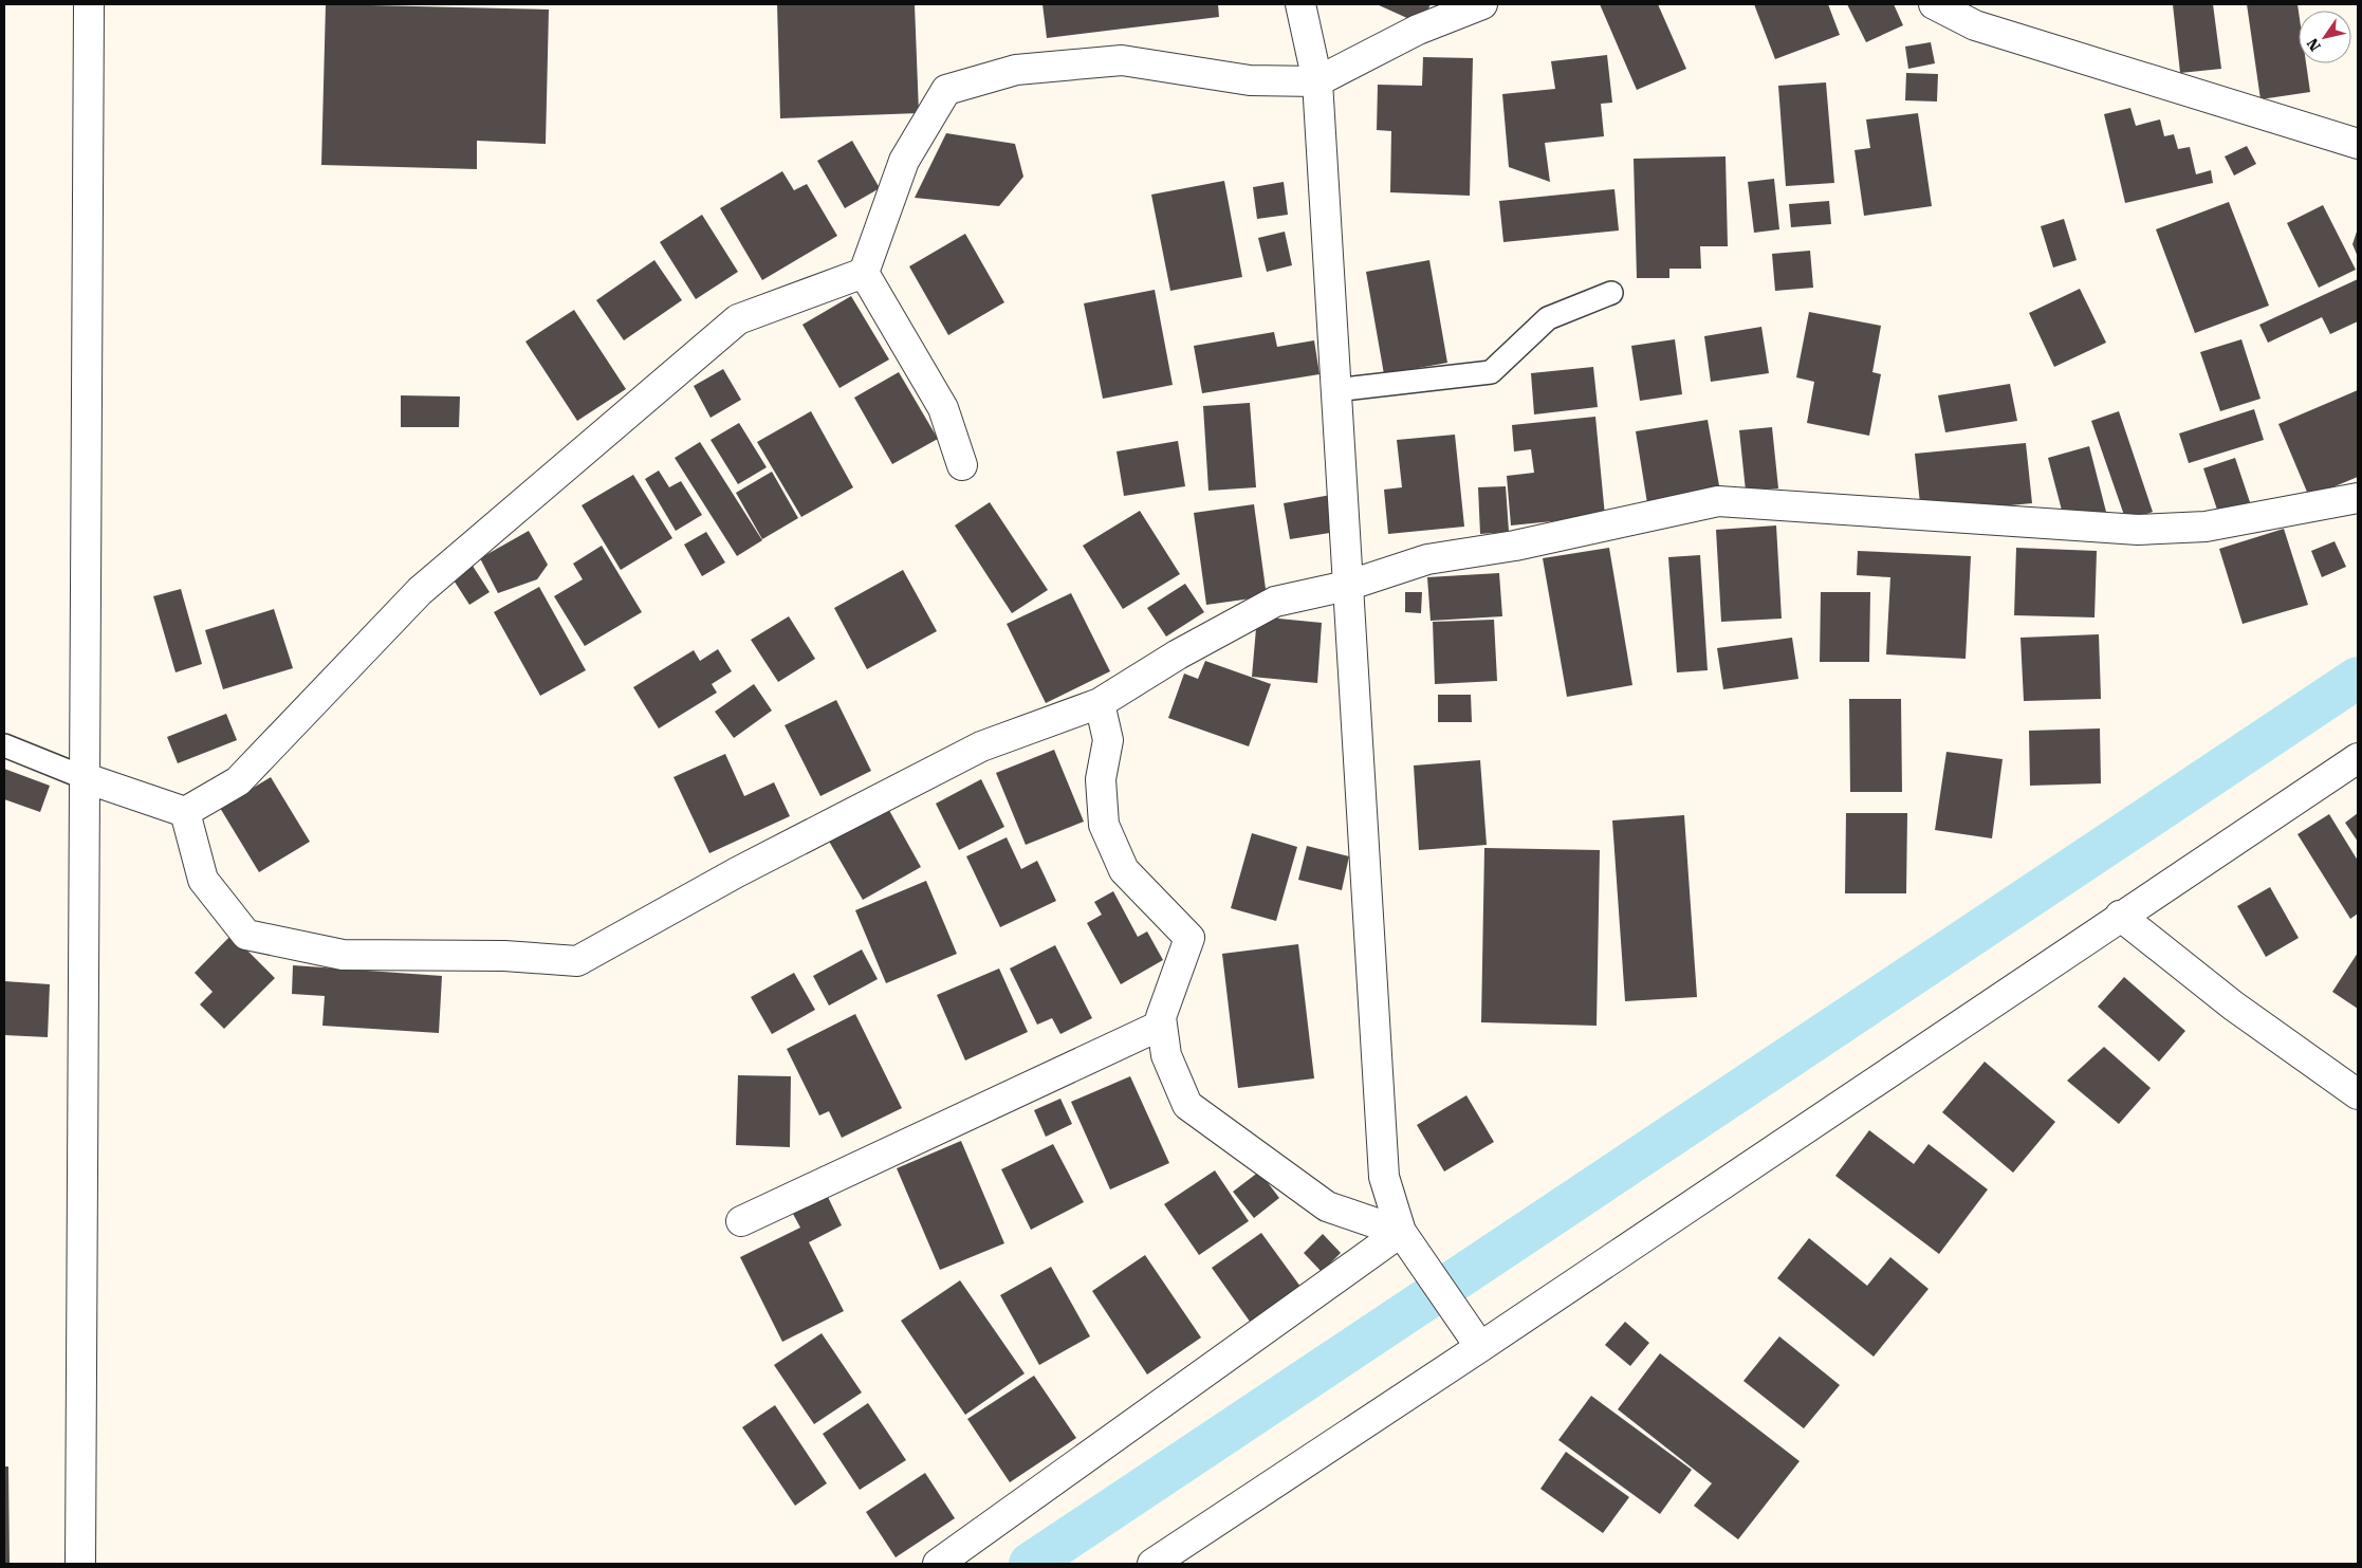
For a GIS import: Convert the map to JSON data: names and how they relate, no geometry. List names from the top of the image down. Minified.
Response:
{"north":"bottom left"}
